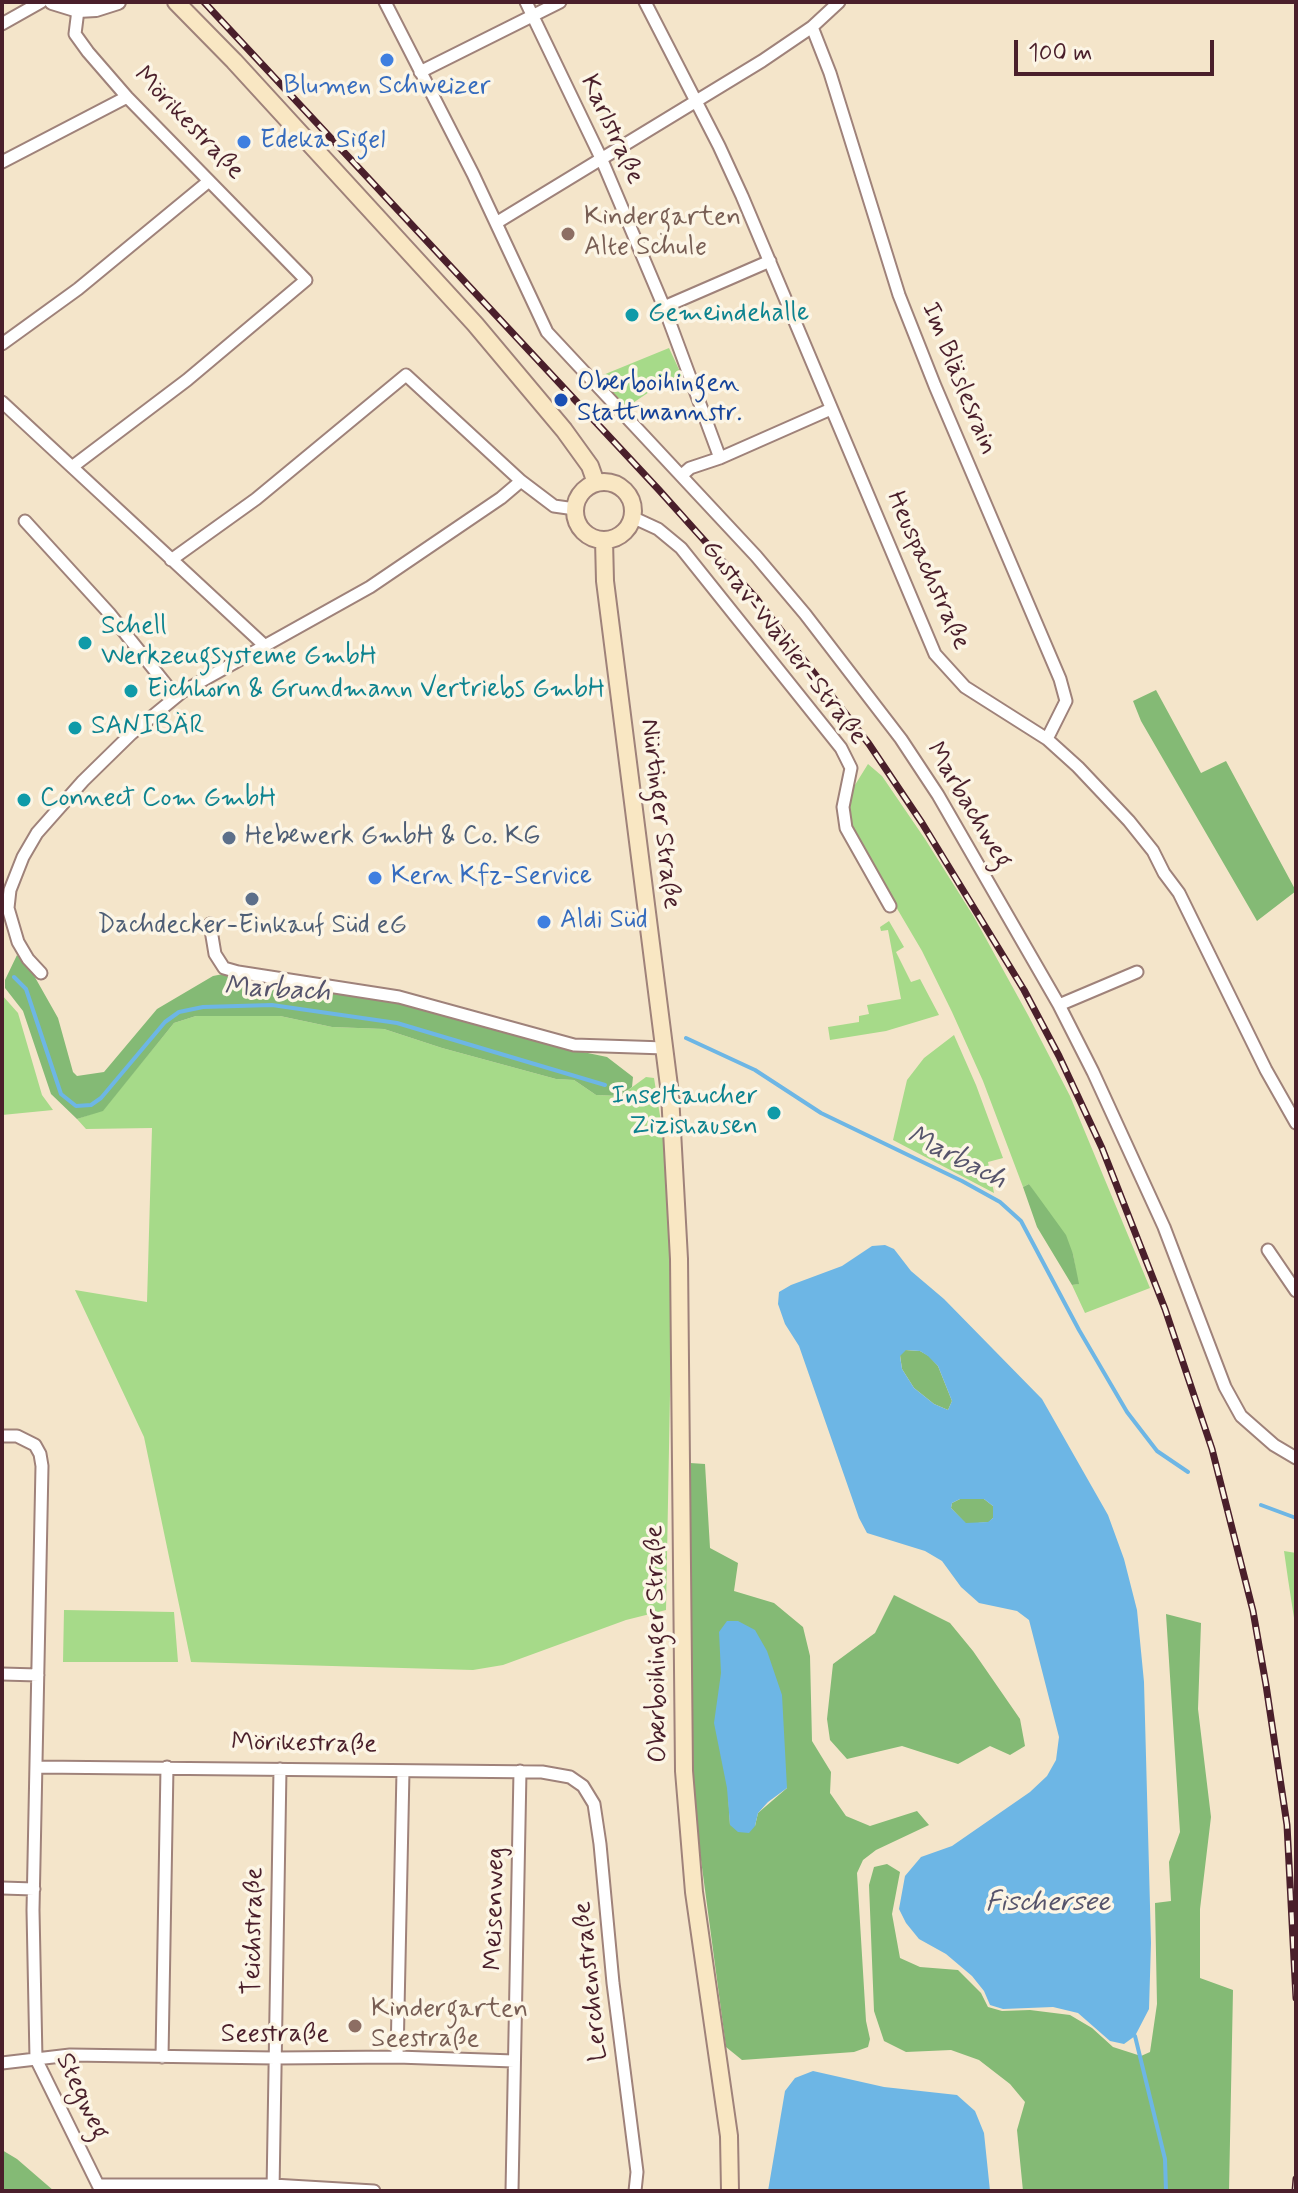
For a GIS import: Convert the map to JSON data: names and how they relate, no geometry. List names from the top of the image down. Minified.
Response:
{"streets":{"main road":["Nürtinger Straße","Oberboihinger Straße"],"street":["Mörikestraße","Karlstraße","Im Bläslesrain","Heuspachstraße","Gustav-Wahler-Straße","Marbachweg","Meisenweg","Teichstraße","Lerchenstraße","Seestraße","Stegweg"]},"crossings":[["Mörikestraße","Meisenweg"],["Mörikestraße","Teichstraße"],["Mörikestraße","Lerchenstraße"],["Mörikestraße","Stegweg"],["Im Bläslesrain","Heuspachstraße"],["Gustav-Wahler-Straße","Nürtinger Straße"],["Nürtinger Straße","Oberboihinger Straße"],["Meisenweg","Seestraße"],["Teichstraße","Seestraße"],["Seestraße","Stegweg"]],"water":["Marbach","Fischersee"],"places":["Blumen Schweizer","Edeka Sigel","Kindergarten Alte Schule","Gemeindehalle","Oberboihingen Stattmannstr.","Schell Werkzeugsysteme GmbH","Eichhorn & Grundmann Vertriebs GmbH","SANIBÄR","Connect Com GmbH","Hebewerk GmbH & Co. KG","Kern Kfz-Service","Dachdecker-Einkauf Süd eG","Aldi Süd","Inseltaucher Zizishausen","Kindergarten Seestraße"],"scale_bar":"100 m"}
